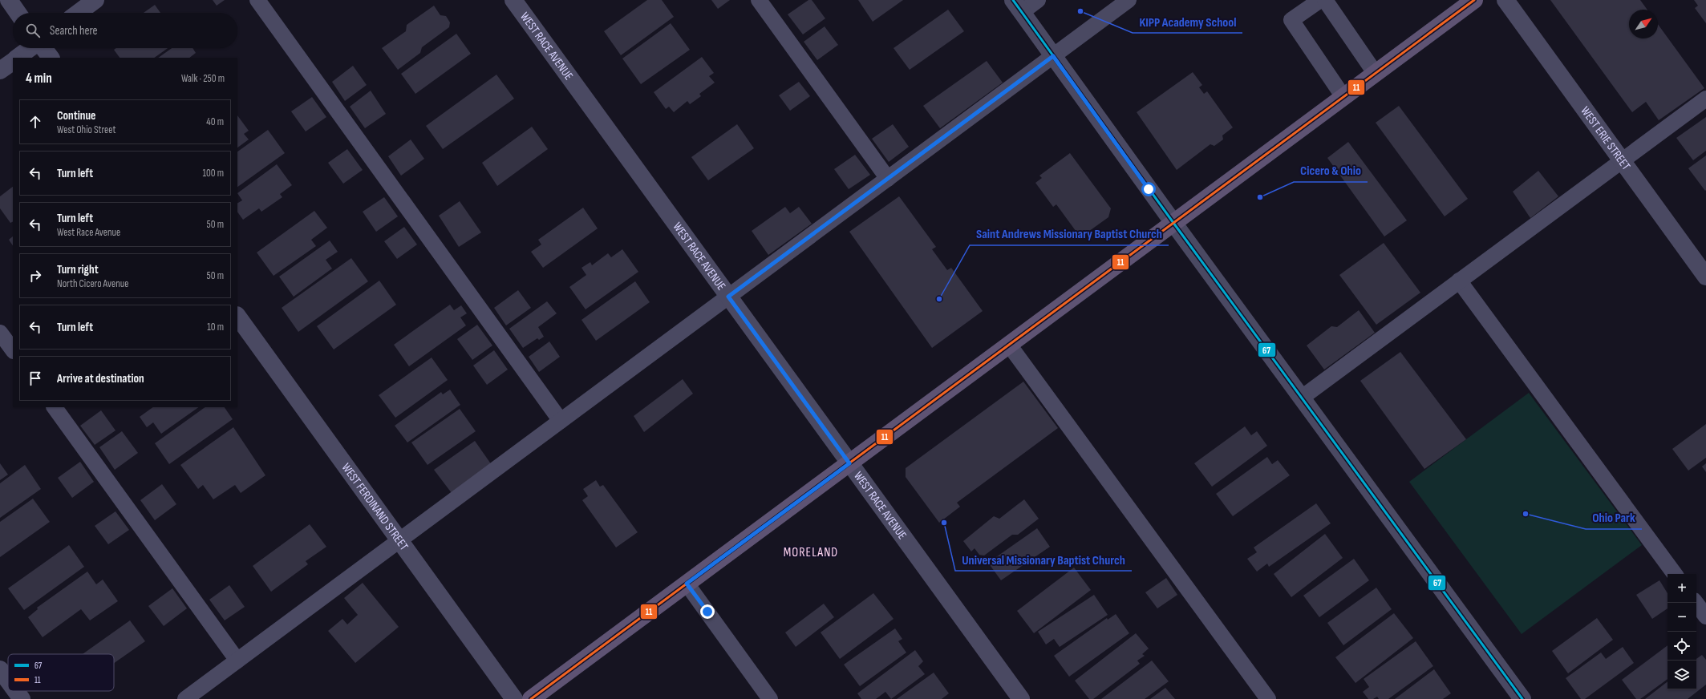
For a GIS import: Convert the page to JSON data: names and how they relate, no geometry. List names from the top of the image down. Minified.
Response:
{"streets":{"street":["WEST RACE AVENUE","WEST ERIE STREET","WEST FERDINAND STREET"]},"districts":["MORELAND"],"places":["KIPP Academy School","Cicero & Ohio","Saint Andrews Missionary Baptist Church","Ohio Park","Universal Missionary Baptist Church"],"lines":["transit line 67","transit line 11"],"legend":["67","11"],"north":"top right","page":{"search":"Search here","heading":["4 min","Walk · 250 m"],"list":[["Continue","West Ohio Street","40 m"],["Turn left","100 m"],["Turn left","West Race Avenue","50 m"],["Turn right","North Cicero Avenue","50 m"],["Turn left","10 m"],"Arrive at destination"],"map_buttons":["+","−"]}}
